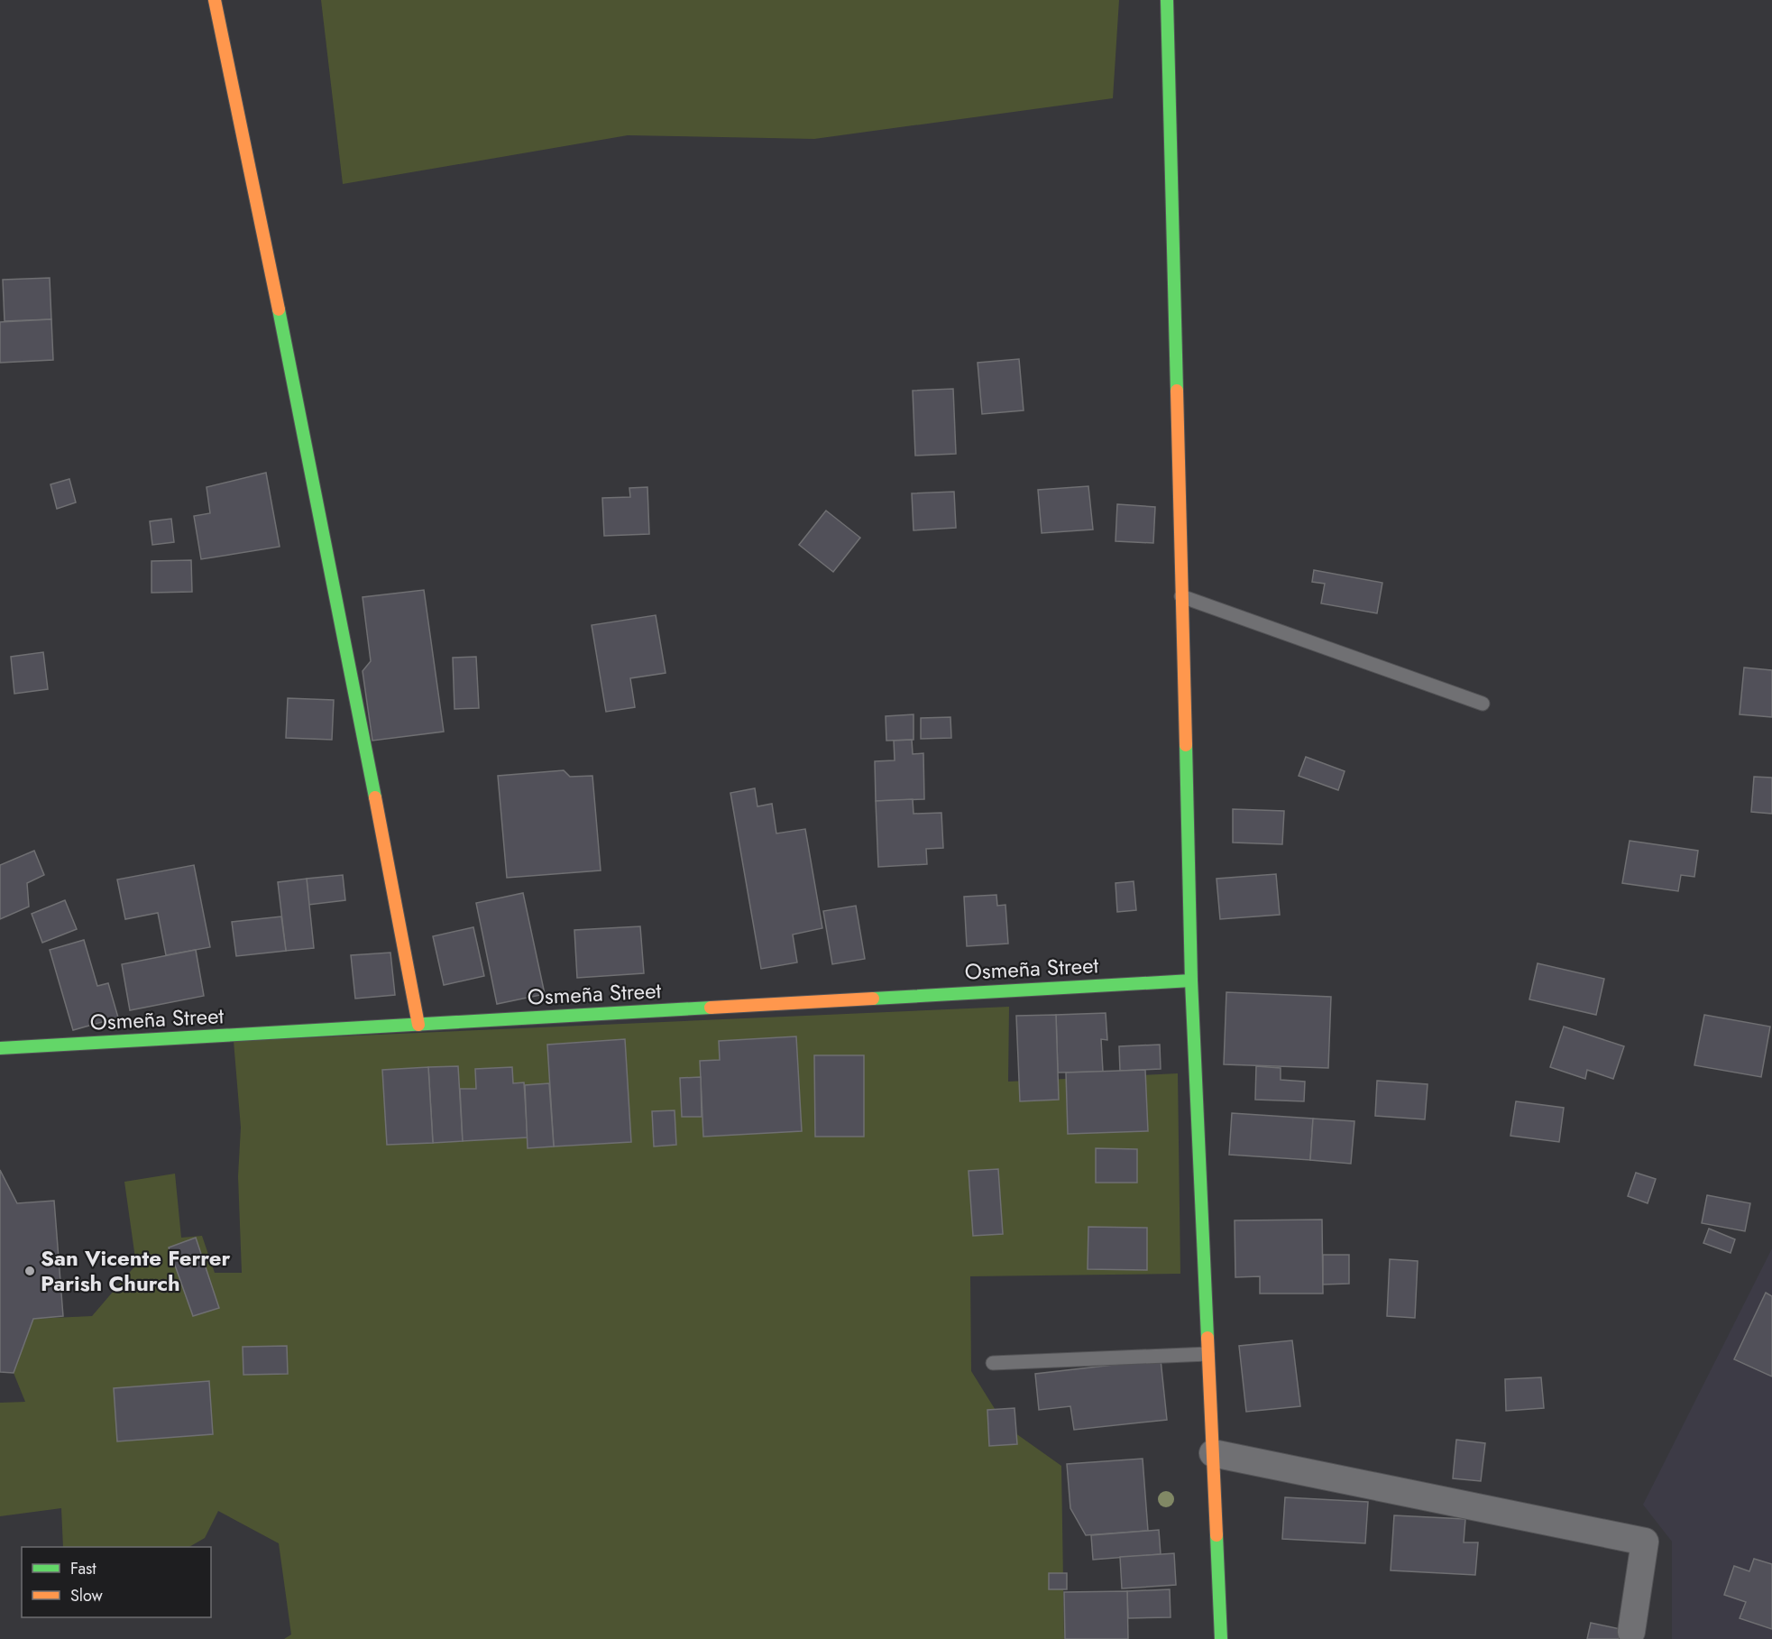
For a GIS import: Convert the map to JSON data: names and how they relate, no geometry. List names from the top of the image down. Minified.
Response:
{"streets":{"street":["Osmeña Street"]},"places":["San Vicente Ferrer Parish Church"],"legend":["Fast","Slow"]}
